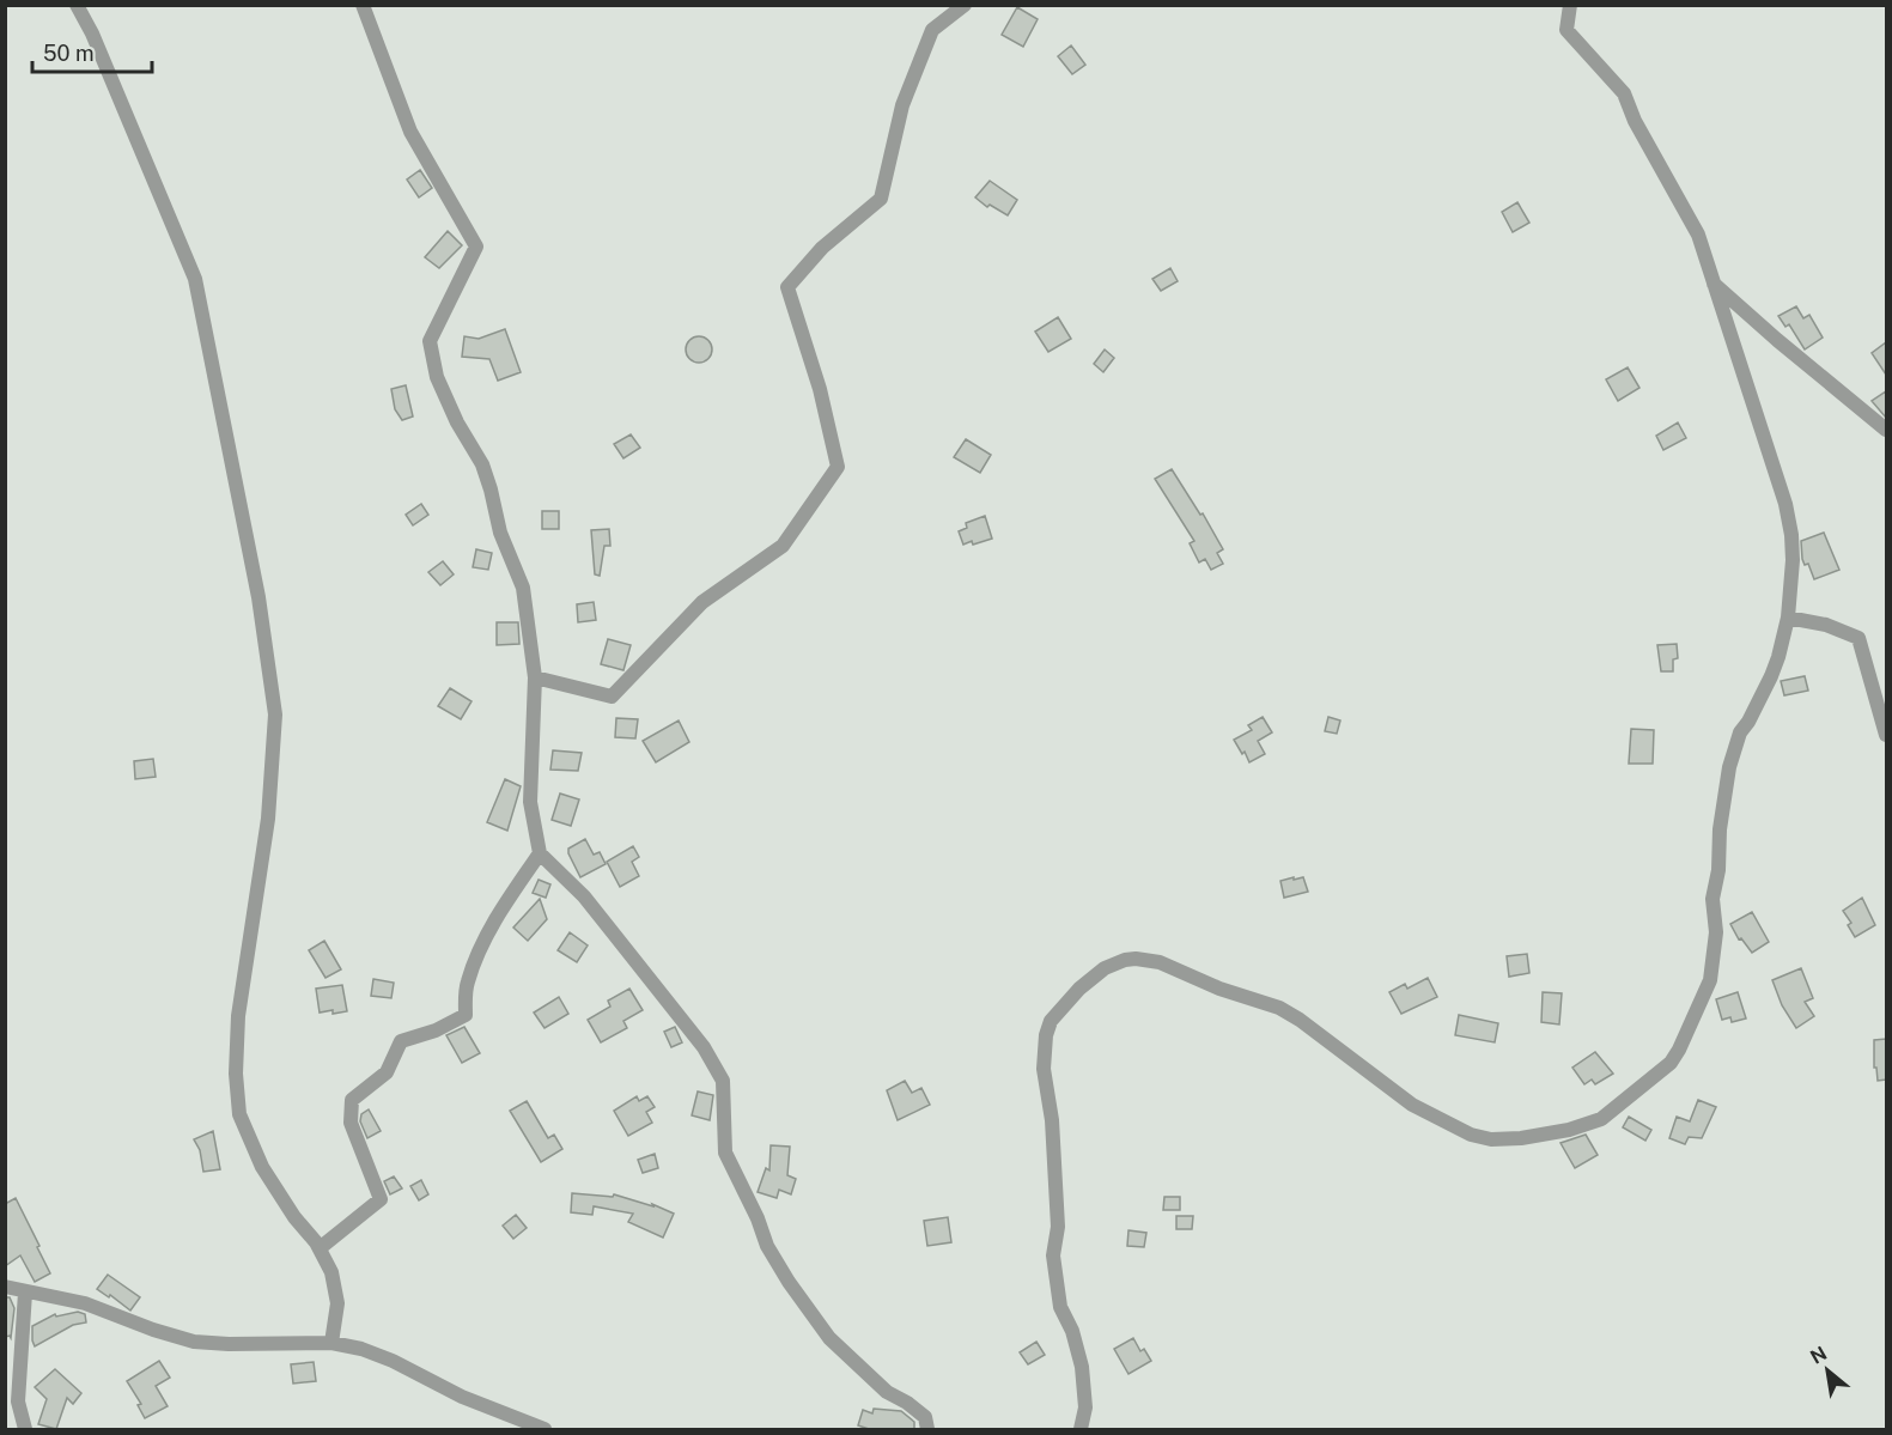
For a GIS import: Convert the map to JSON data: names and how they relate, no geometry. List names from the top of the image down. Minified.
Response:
{"scale_bar":"50 m","north":"top left"}
